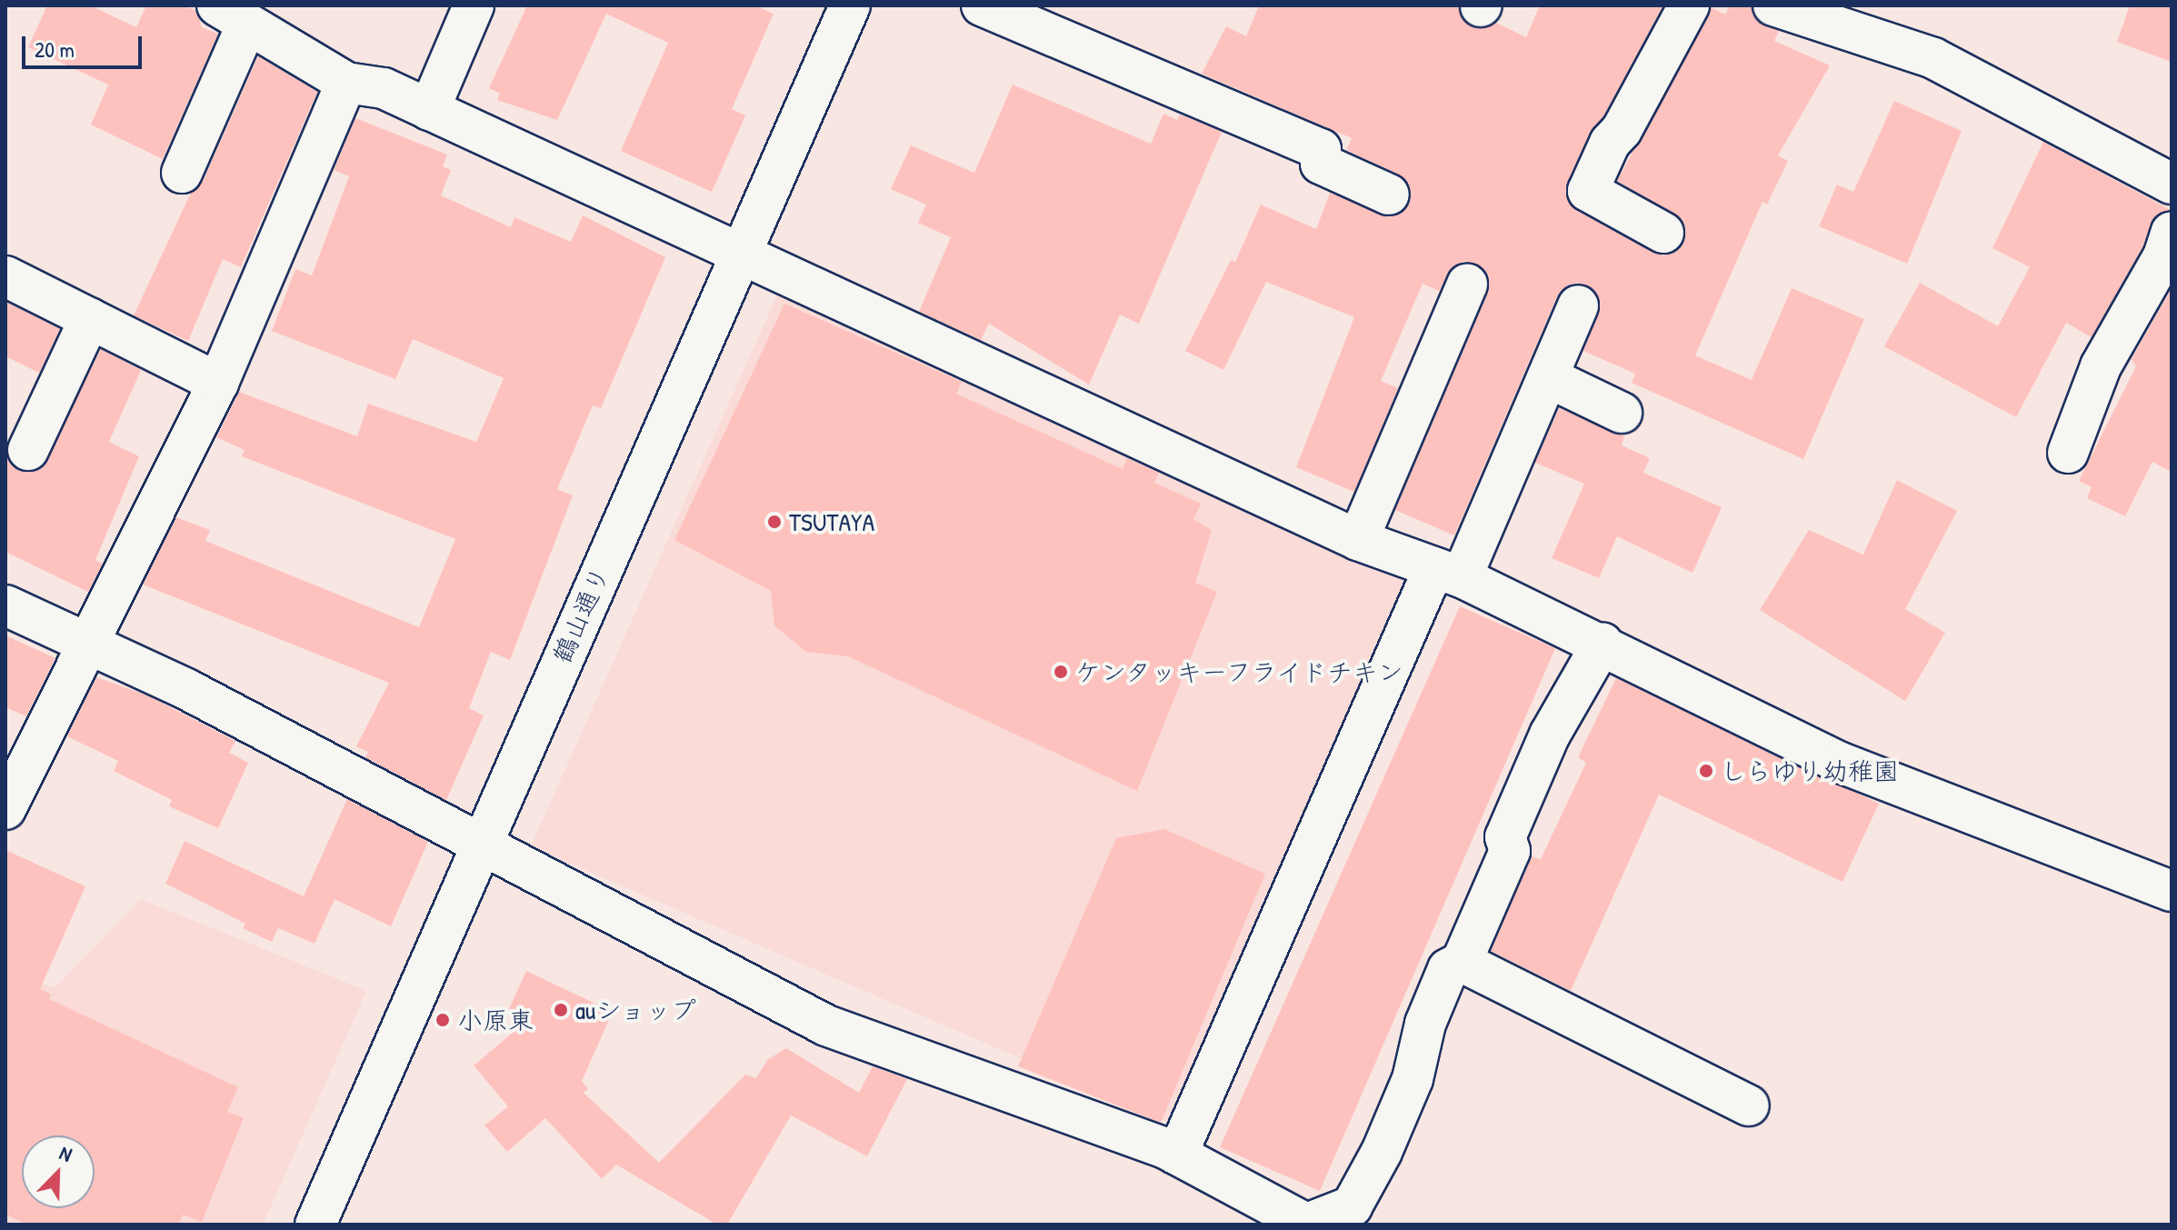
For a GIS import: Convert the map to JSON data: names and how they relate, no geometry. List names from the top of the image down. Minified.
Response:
{"streets":{"street":["鶴山通り"]},"places":["TSUTAYA","ケンタッキーフライドチキン","しらゆり幼稚園","auショップ","小原東"],"scale_bar":"20 m","north":"top right"}
